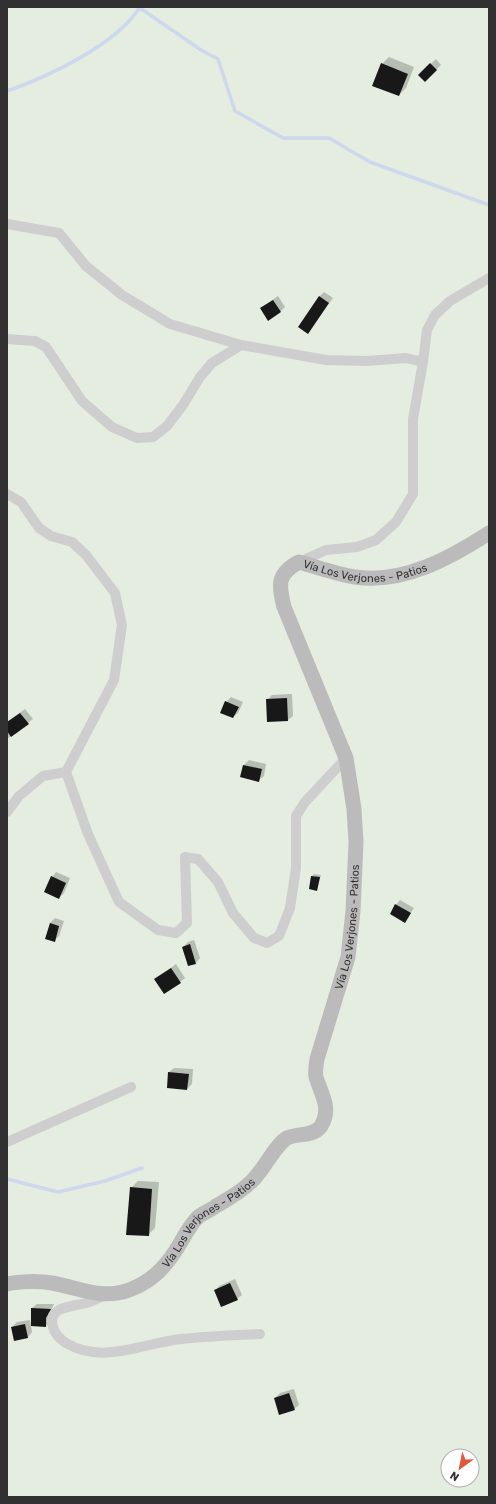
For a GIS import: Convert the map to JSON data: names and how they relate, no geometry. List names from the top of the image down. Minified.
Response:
{"streets":{"street":["Vía Los Verjones - Patios"]},"north":"bottom left"}
